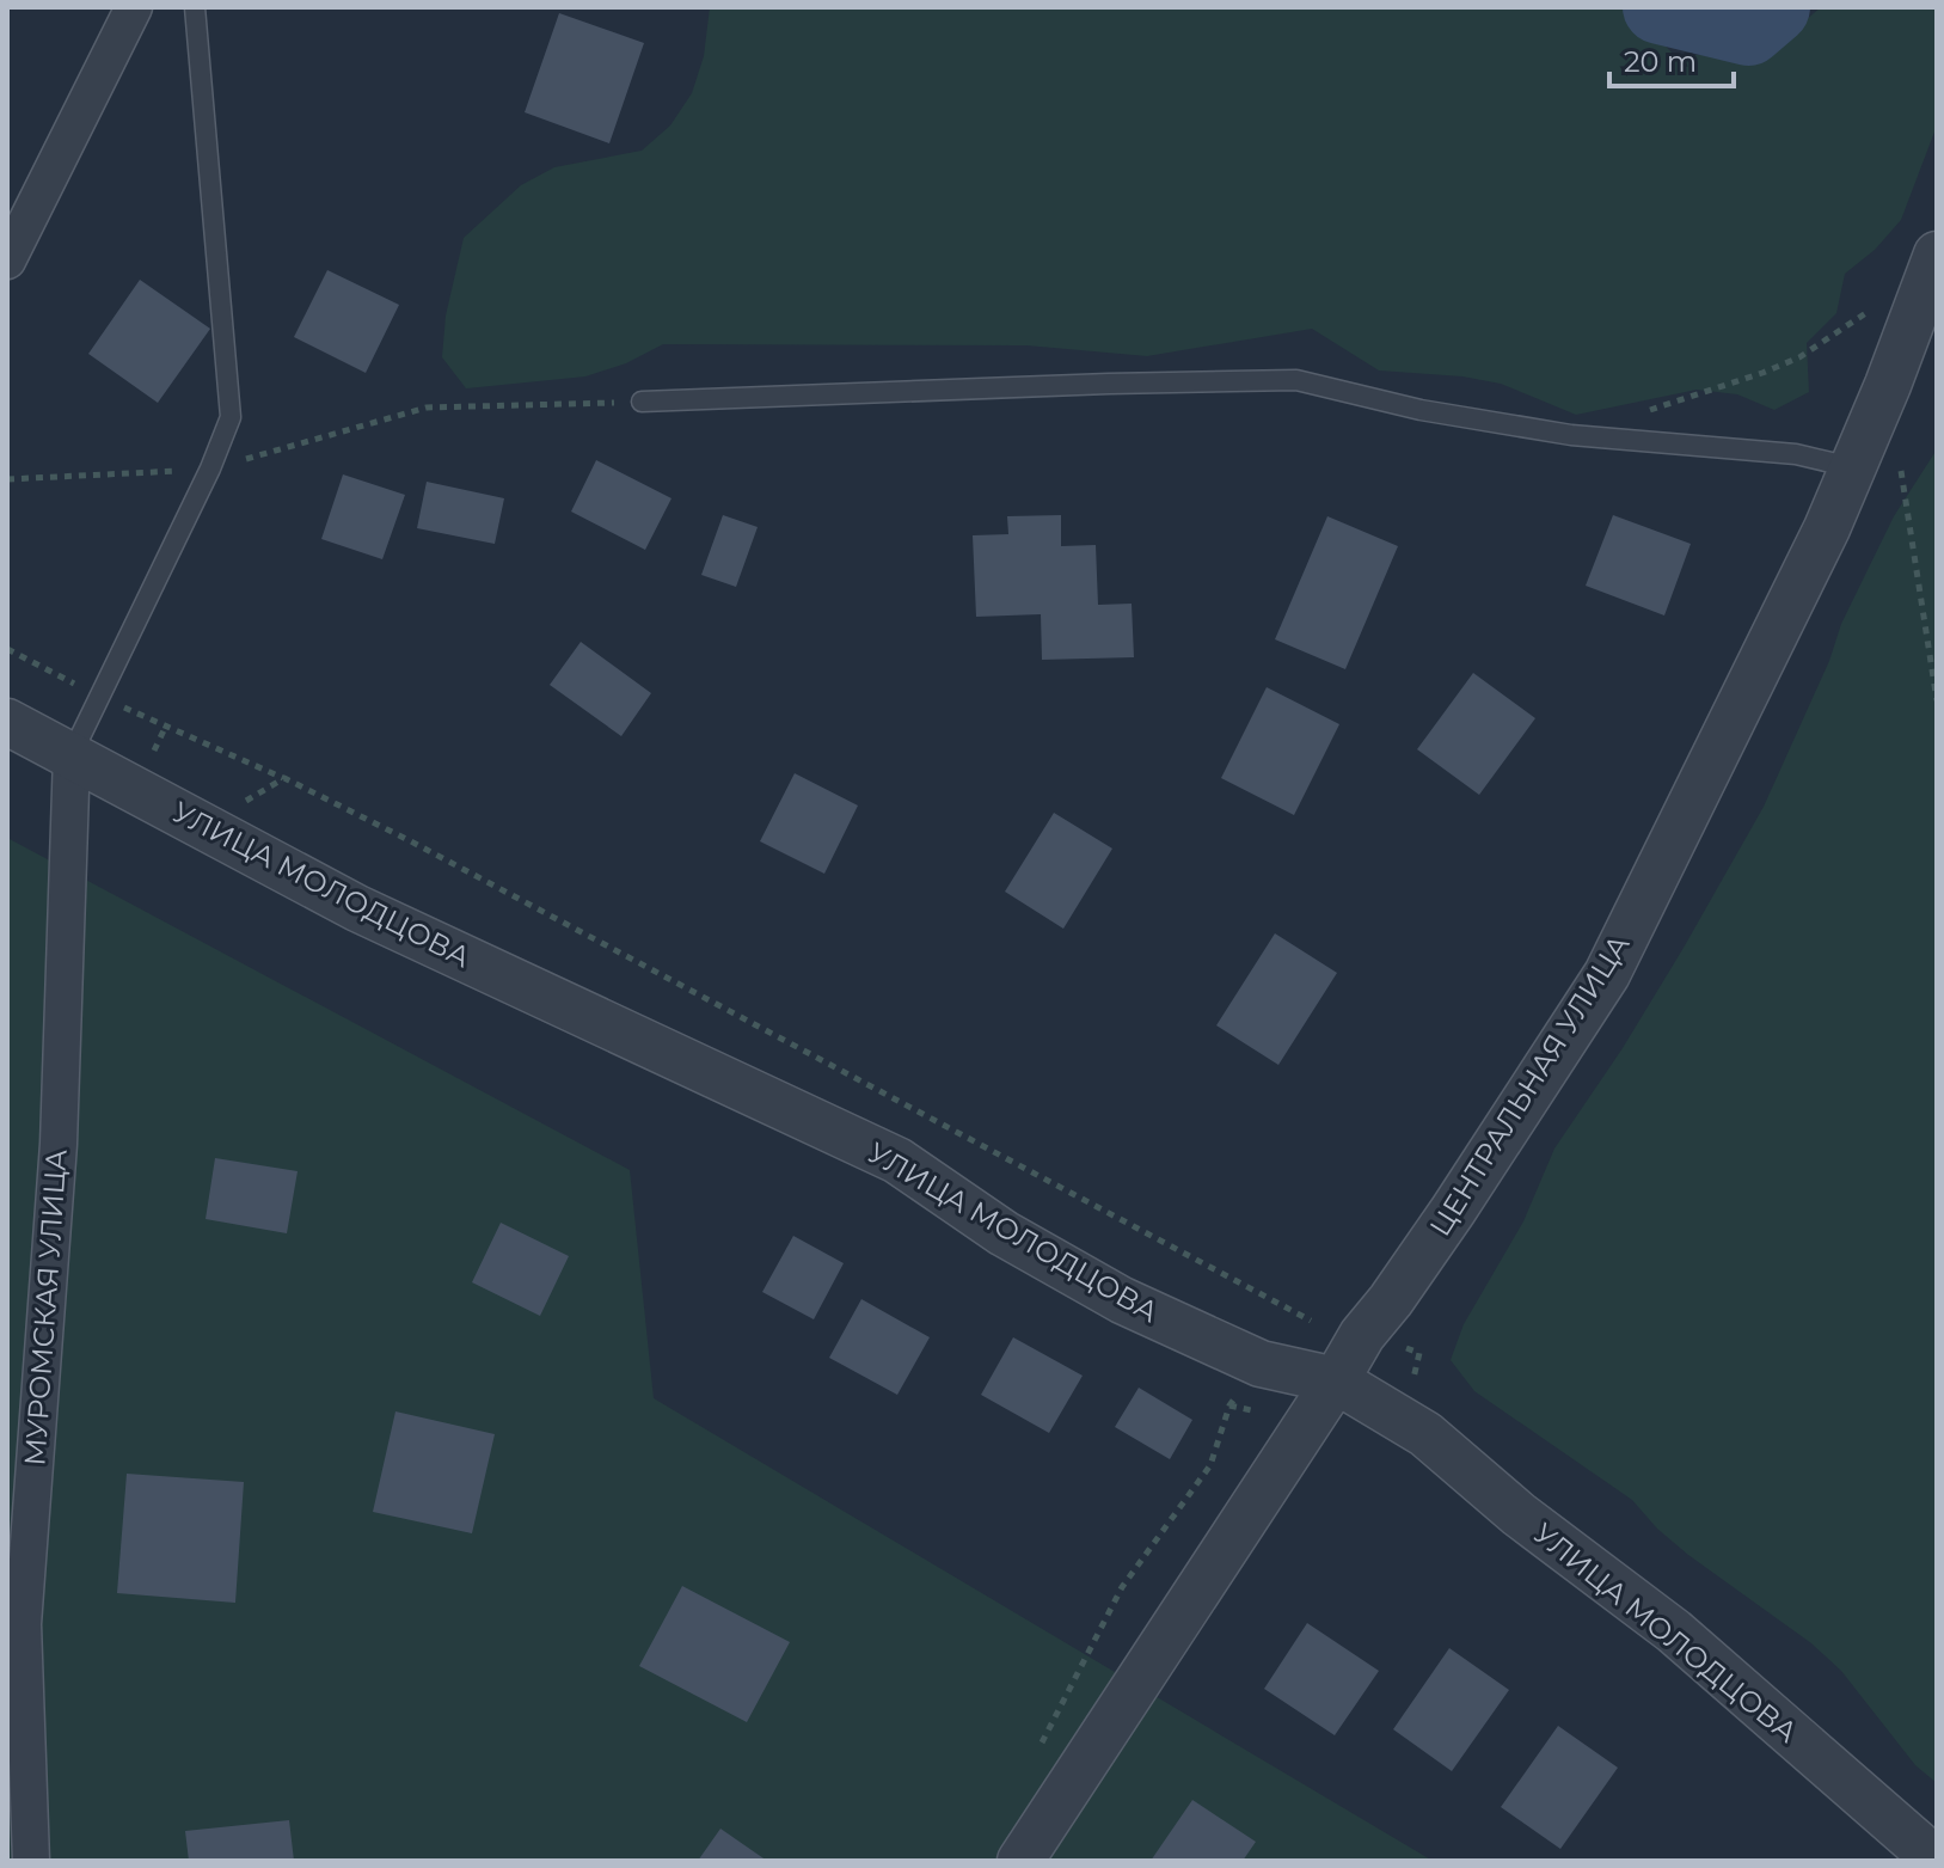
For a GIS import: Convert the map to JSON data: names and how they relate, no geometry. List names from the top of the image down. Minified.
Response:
{"streets":{"street":["УЛИЦА МОЛОДЦОВА","ЦЕНТРАЛЬНАЯ УЛИЦА","МУРОМСКАЯ УЛИЦА"]},"crossings":[["УЛИЦА МОЛОДЦОВА","ЦЕНТРАЛЬНАЯ УЛИЦА"],["УЛИЦА МОЛОДЦОВА","МУРОМСКАЯ УЛИЦА"]],"scale_bar":"20 m"}
